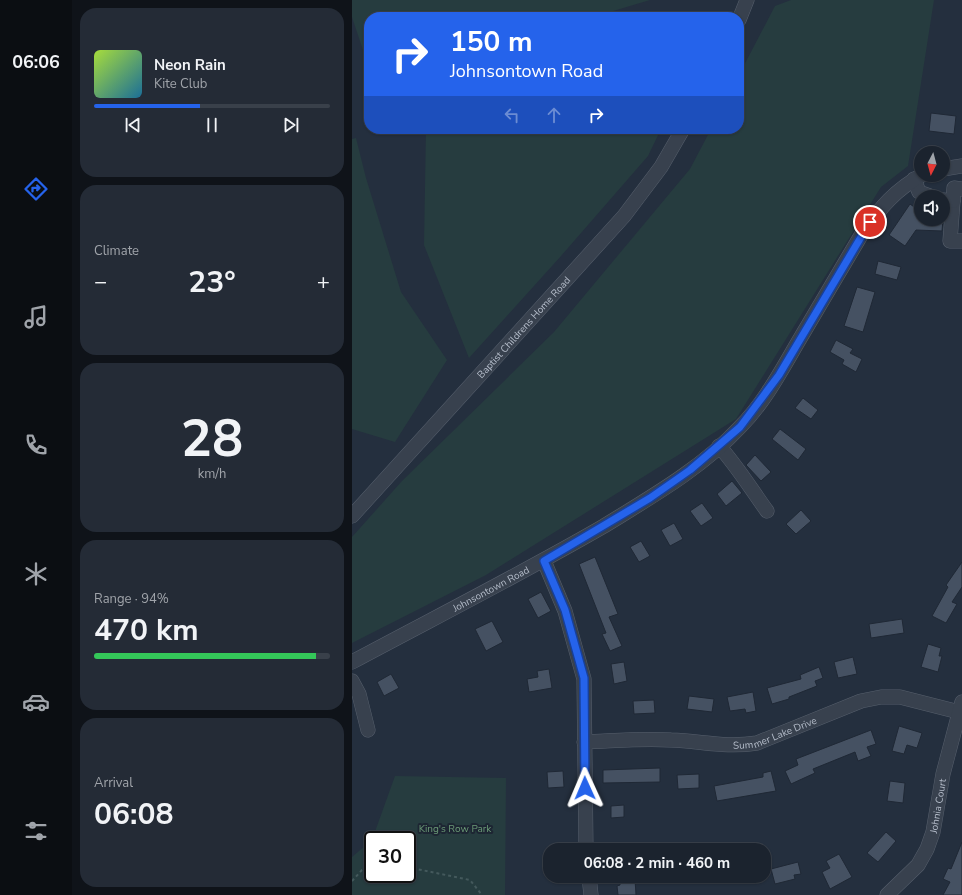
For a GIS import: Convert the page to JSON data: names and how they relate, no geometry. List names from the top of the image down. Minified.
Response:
{"streets":{"street":["Baptist Childrens Home Road","Johnsontown Road","Summer Lake Drive","Johnia Court"]},"crossings":[["Summer Lake Drive","Johnia Court"]],"parks":["King's Row Park"],"north":"bottom","page":{"tabs":"06:06","turn":["150 m","Johnsontown Road"],"song":["Neon Rain","Kite Club"],"tile":["Climate",["28","km/h"],["Range · 94%","470 km"],["Arrival","06:08"]],"heat":["−","23°","+"],"limit":"30","trip":"06:08 · 2 min · 460 m"}}
